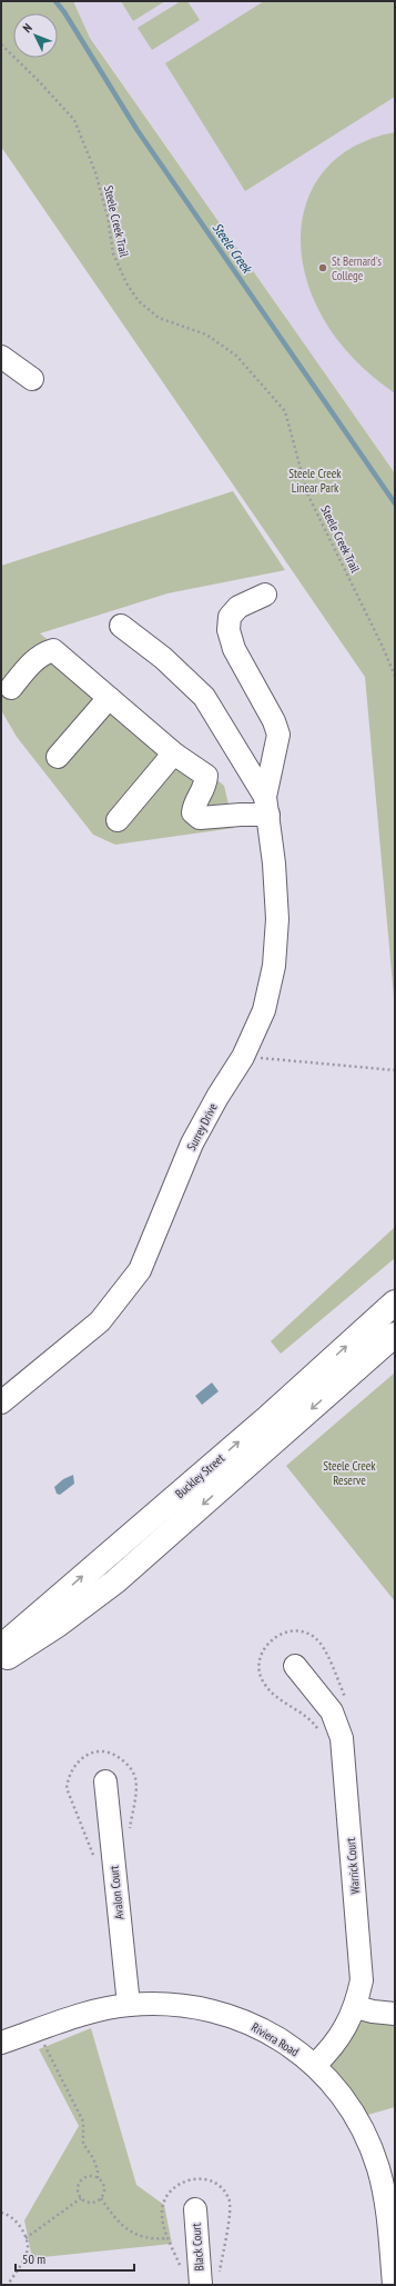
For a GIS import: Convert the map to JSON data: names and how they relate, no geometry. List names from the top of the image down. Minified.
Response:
{"streets":{"main road":["Buckley Street"],"street":["Surrey Drive","Warrick Court","Avalon Court","Riviera Road","Black Court"],"path":["Steele Creek Trail"]},"crossings":[["Warrick Court","Riviera Road"],["Avalon Court","Riviera Road"]],"water":["Steele Creek"],"parks":["Steele Creek Linear Park","Steele Creek Reserve"],"places":["St Bernard's College"],"scale_bar":"50 m","north":"top left"}
